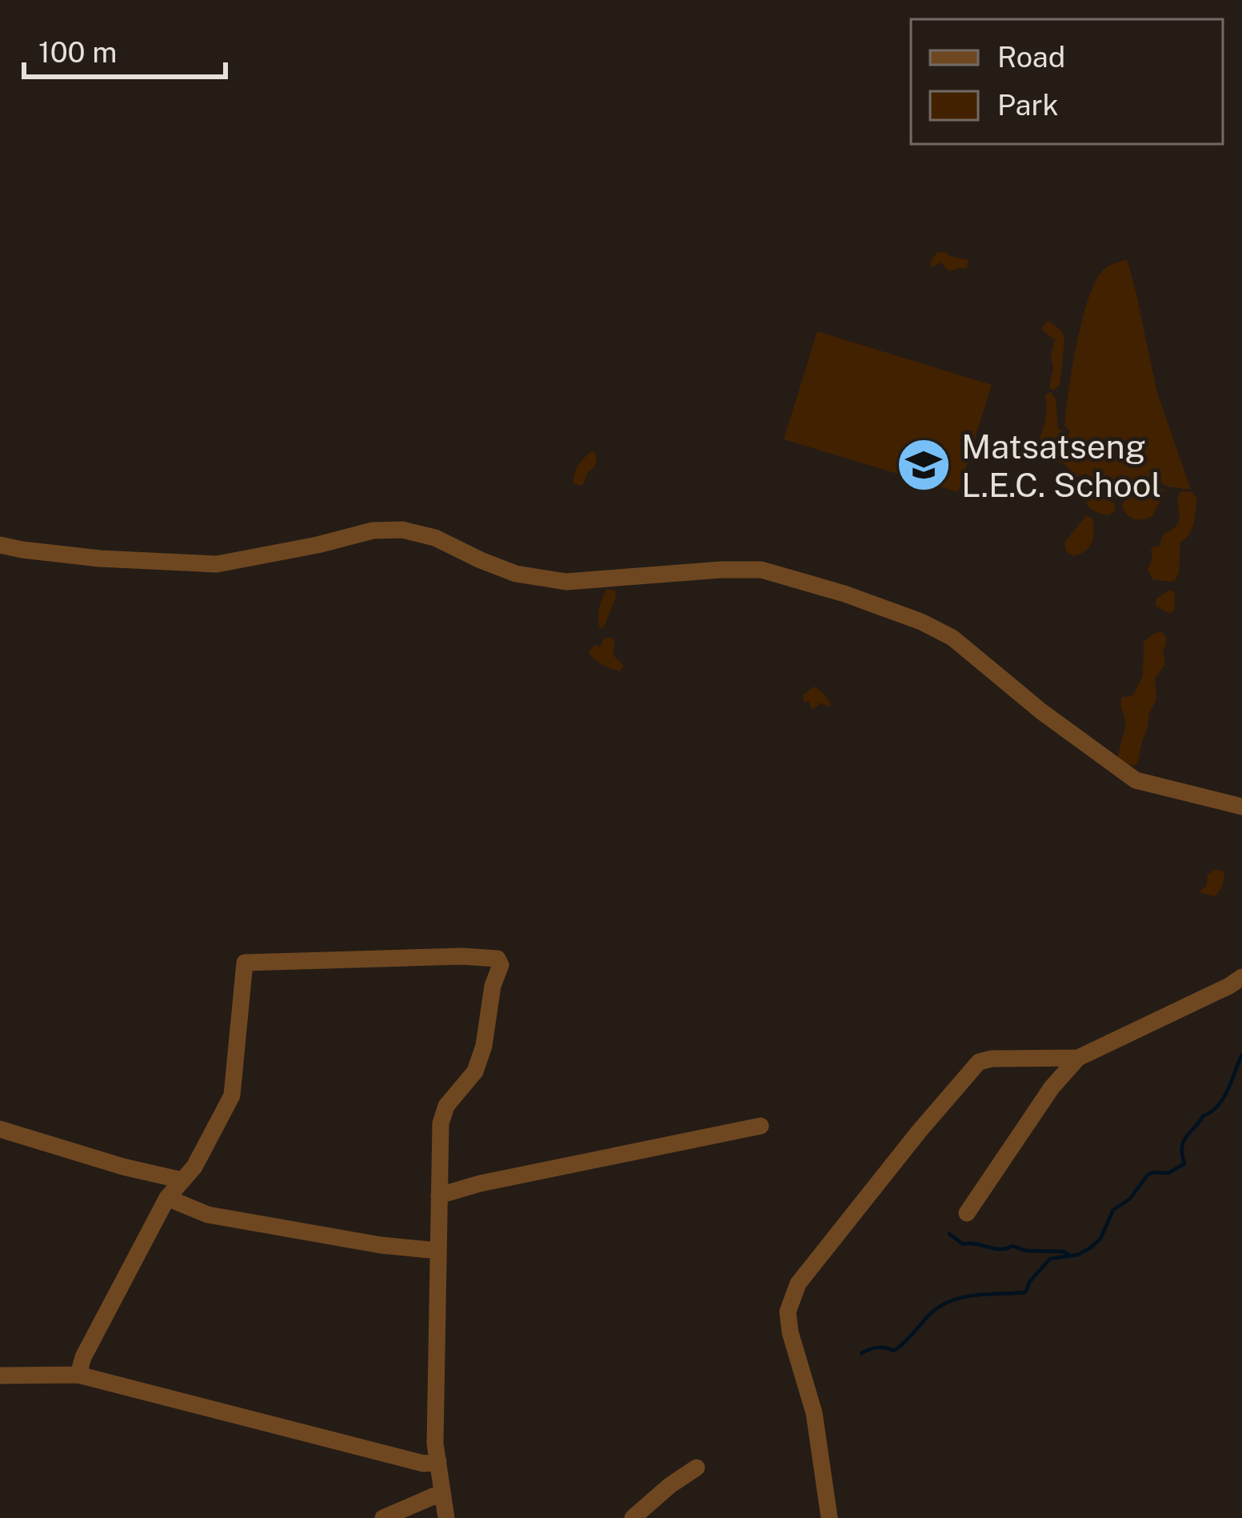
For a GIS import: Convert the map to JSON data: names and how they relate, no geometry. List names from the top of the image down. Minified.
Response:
{"places":{"school or university":["Matsatseng L.E.C. School"]},"legend":["Road","Park"],"scale_bar":"100 m"}
